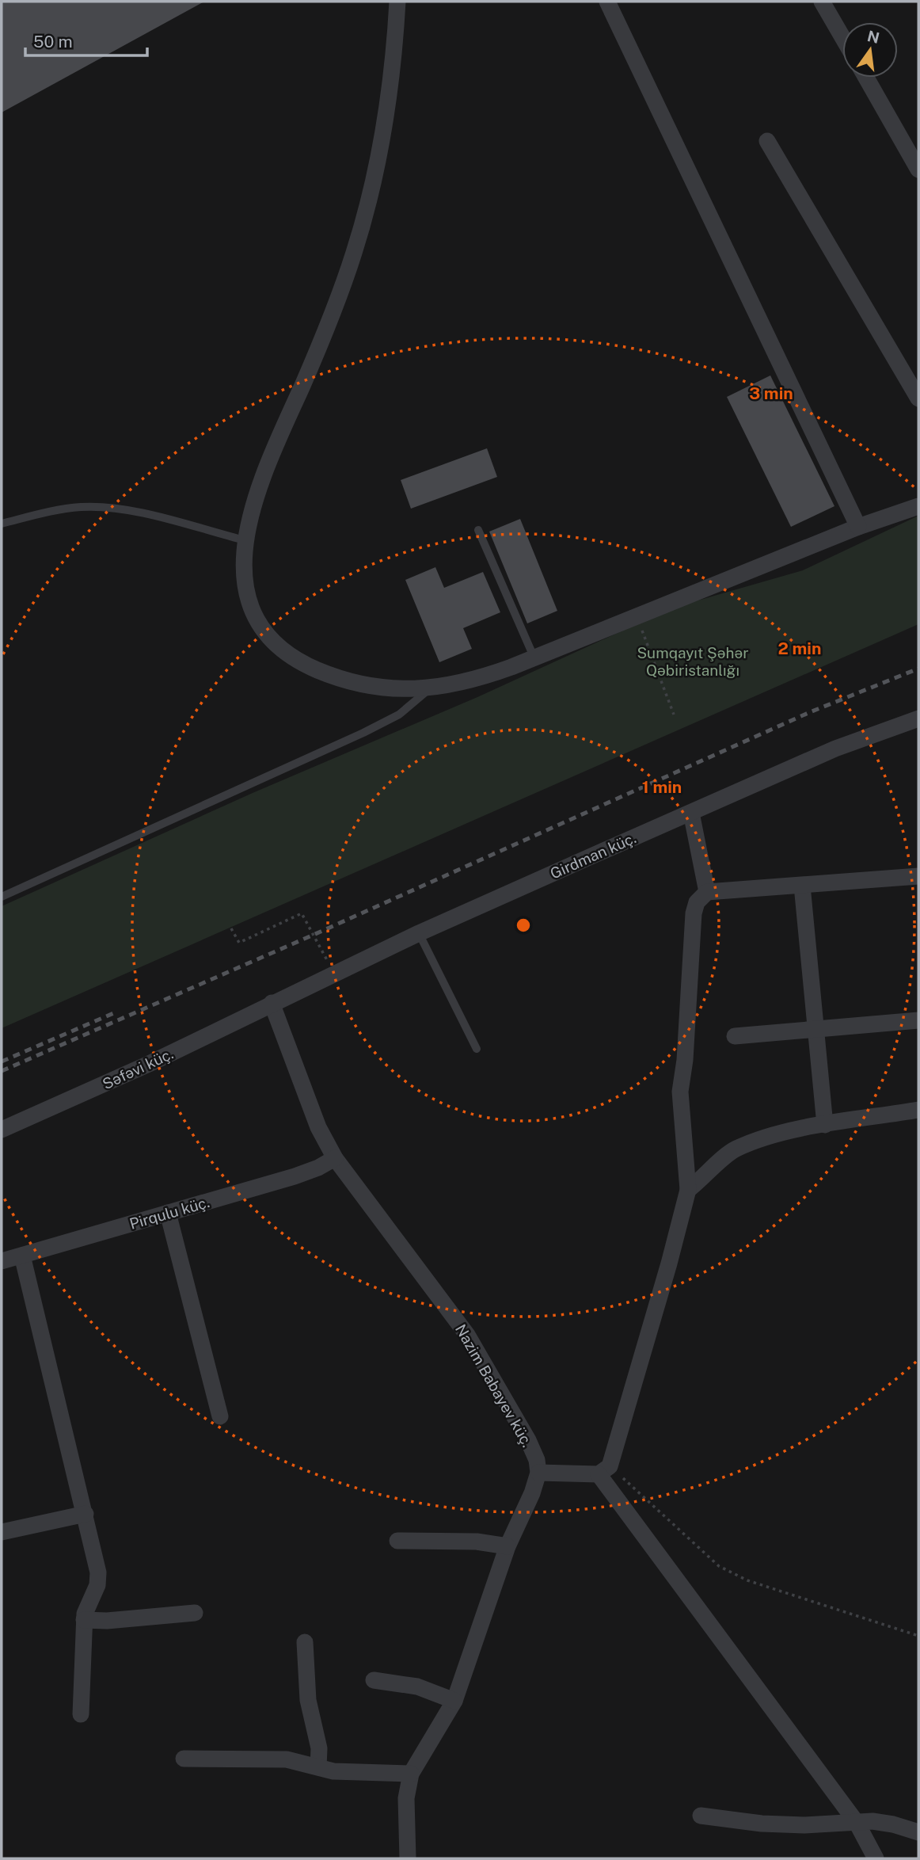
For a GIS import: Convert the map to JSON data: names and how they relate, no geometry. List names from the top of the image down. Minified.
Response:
{"streets":{"street":["Girdman küç.","Səfəvi küç.","Pirqulu küç.","Nazim Babayev küç."]},"crossings":[["Girdman küç.","Səfəvi küç."],["Girdman küç.","Nazim Babayev küç."],["Səfəvi küç.","Nazim Babayev küç."],["Pirqulu küç.","Nazim Babayev küç."]],"parks":["Sumqayıt Şəhər Qəbiristanlığı"],"scale_bar":"50 m","north":"top","rings":["3 min","2 min","1 min"]}
